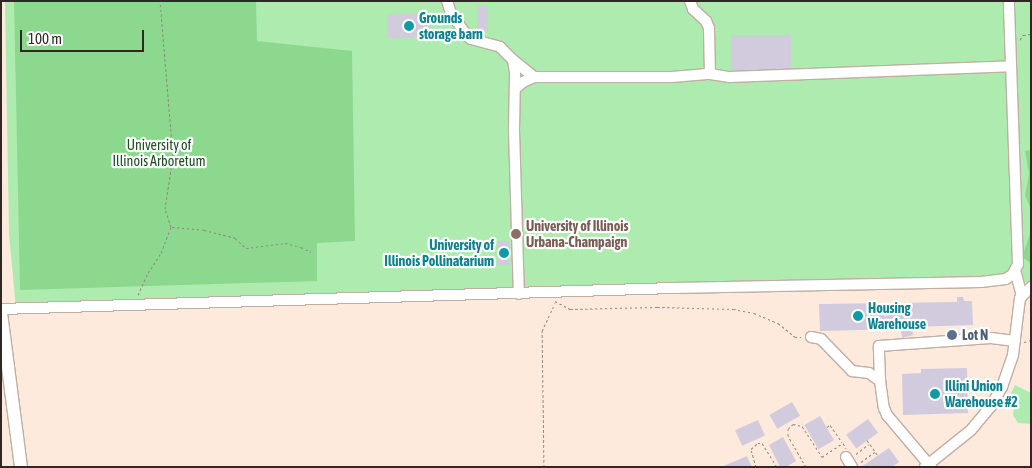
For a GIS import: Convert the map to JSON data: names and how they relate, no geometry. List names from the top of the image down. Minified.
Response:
{"parks":["University of Illinois Arboretum"],"places":["Grounds storage barn","University of Illinois Urbana-Champaign","University of Illinois Pollinatarium","Housing Warehouse","Lot N","Illini Union Warehouse #2"],"scale_bar":"100 m"}
